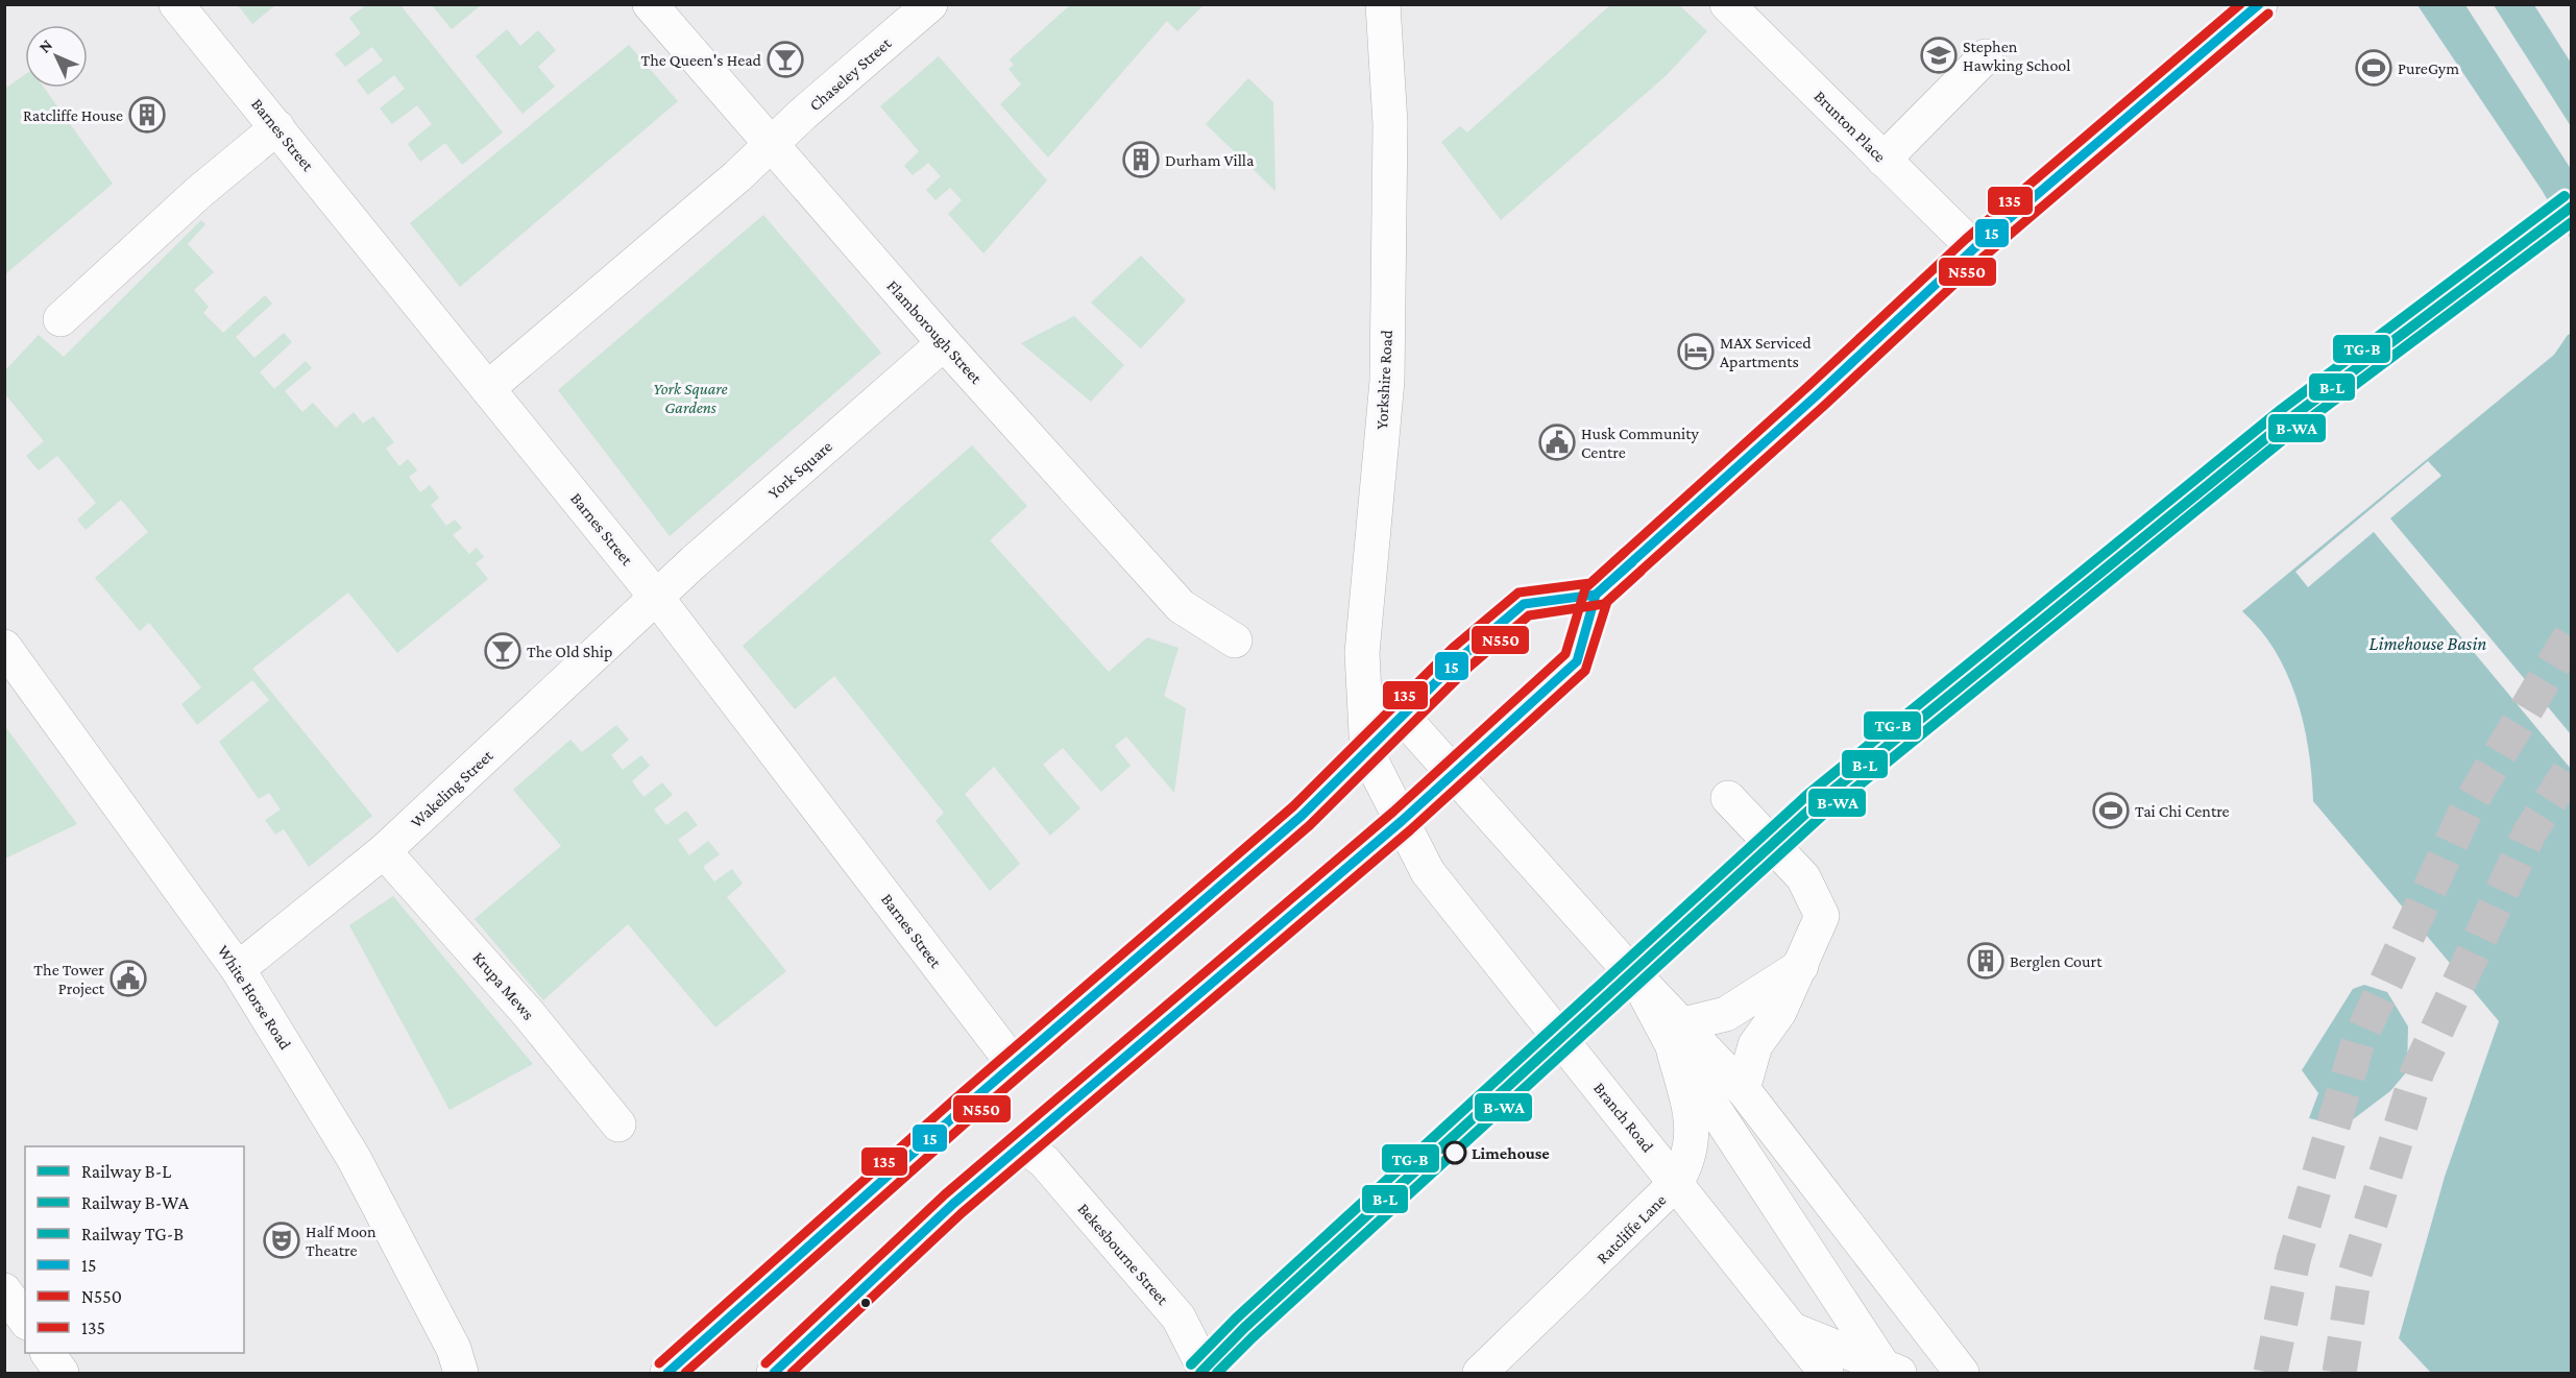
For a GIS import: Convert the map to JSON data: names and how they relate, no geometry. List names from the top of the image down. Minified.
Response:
{"streets":{"main road":["Chaseley Street","Brunton Place","Barnes Street","Flamborough Street","Yorkshire Road","York Square","Wakeling Street","Krupa Mews","White Horse Road","Branch Road","Ratcliffe Lane","Bekesbourne Street"]},"crossings":[["Chaseley Street","Flamborough Street"],["Barnes Street","York Square"],["Barnes Street","Wakeling Street"],["Flamborough Street","York Square"],["Yorkshire Road","Branch Road"],["York Square","Wakeling Street"],["Wakeling Street","Krupa Mews"],["Wakeling Street","White Horse Road"],["Branch Road","Ratcliffe Lane"]],"water":["Limehouse Basin"],"parks":["York Square Gardens"],"places":{"school or university":["Stephen Hawking School"],"bar":["The Queen's Head","The Old Ship"],"sports":["PureGym","Tai Chi Centre"],"building":["Ratcliffe House","Durham Villa","Berglen Court"],"hotel":["MAX Serviced Apartments"],"public building":["Husk Community Centre","The Tower Project"],"other":["Limehouse"],"theatre":["Half Moon Theatre"]},"lines":["transit line 15","transit line 135","transit line N550","rail line TG-B","rail line B-L","rail line B-WA"],"legend":["Railway B-L","Railway B-WA","Railway TG-B","15","N550","135"],"north":"top left"}
